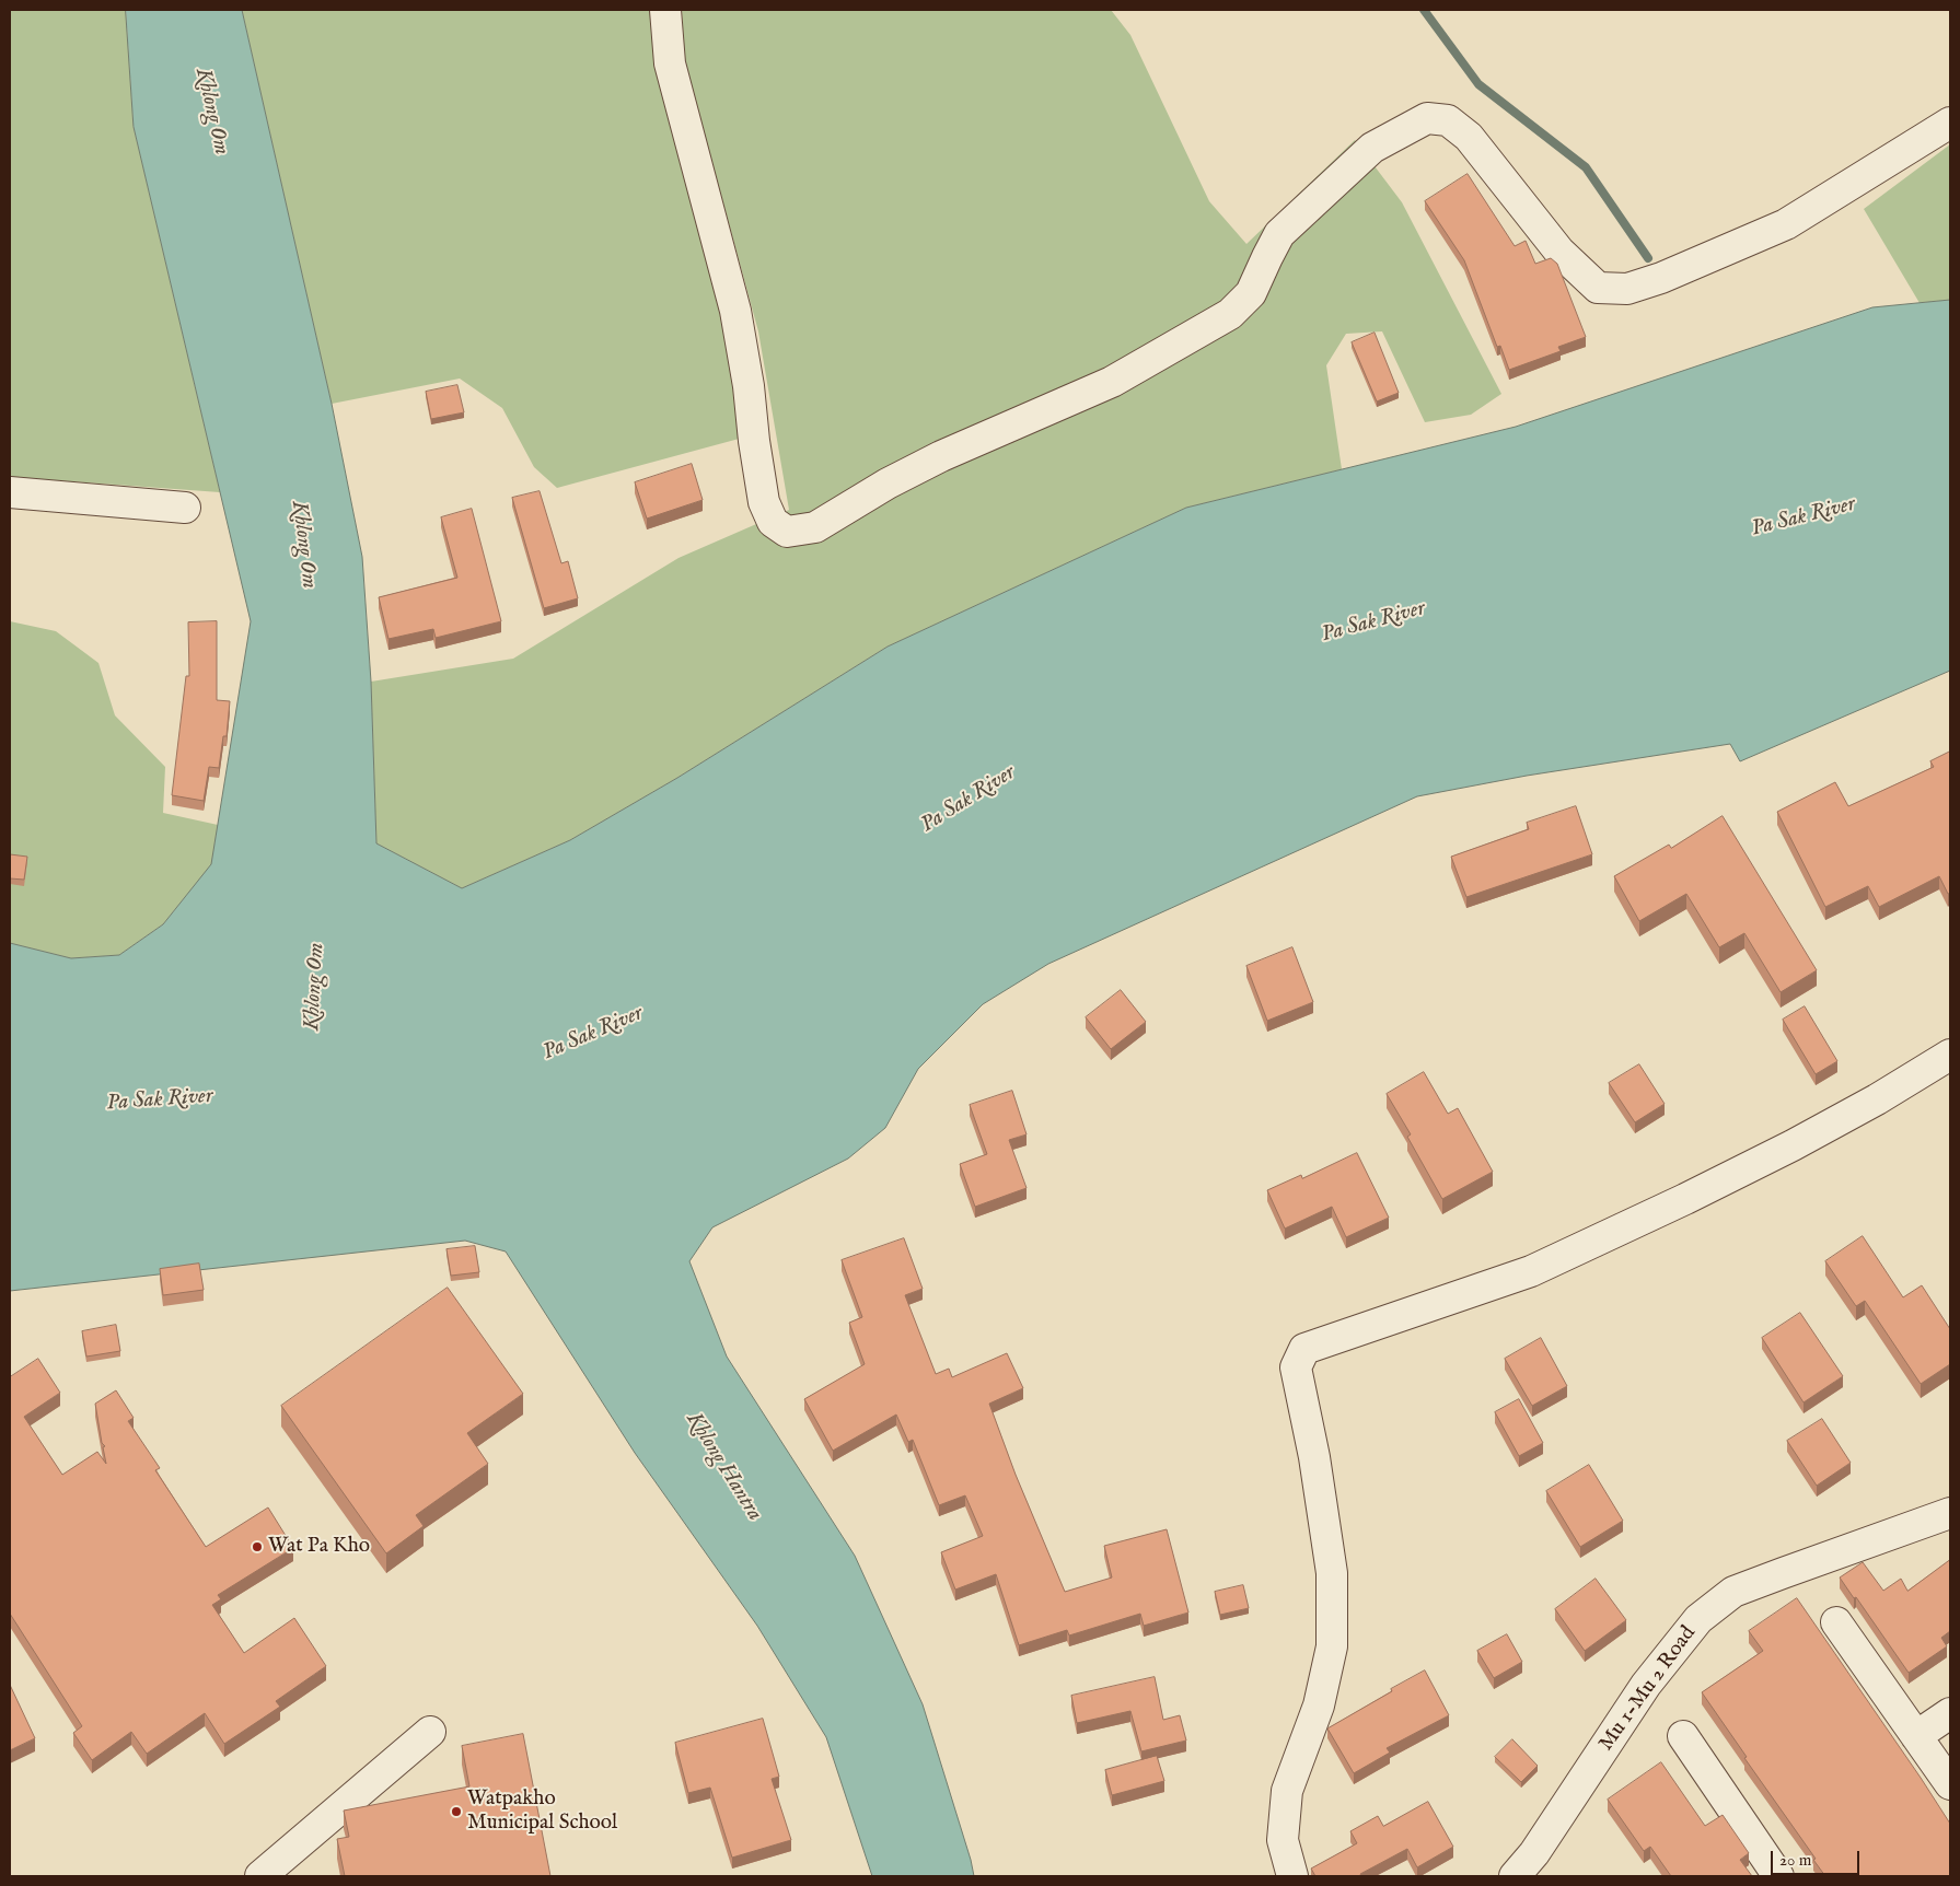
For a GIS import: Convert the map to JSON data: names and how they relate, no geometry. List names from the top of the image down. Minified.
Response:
{"streets":{"street":["Mu 1-Mu 2 Road"]},"water":["Khlong Om","Pa Sak River","Khlong Hantra"],"places":["Wat Pa Kho","Watpakho Municipal School"],"scale_bar":"20 m"}
